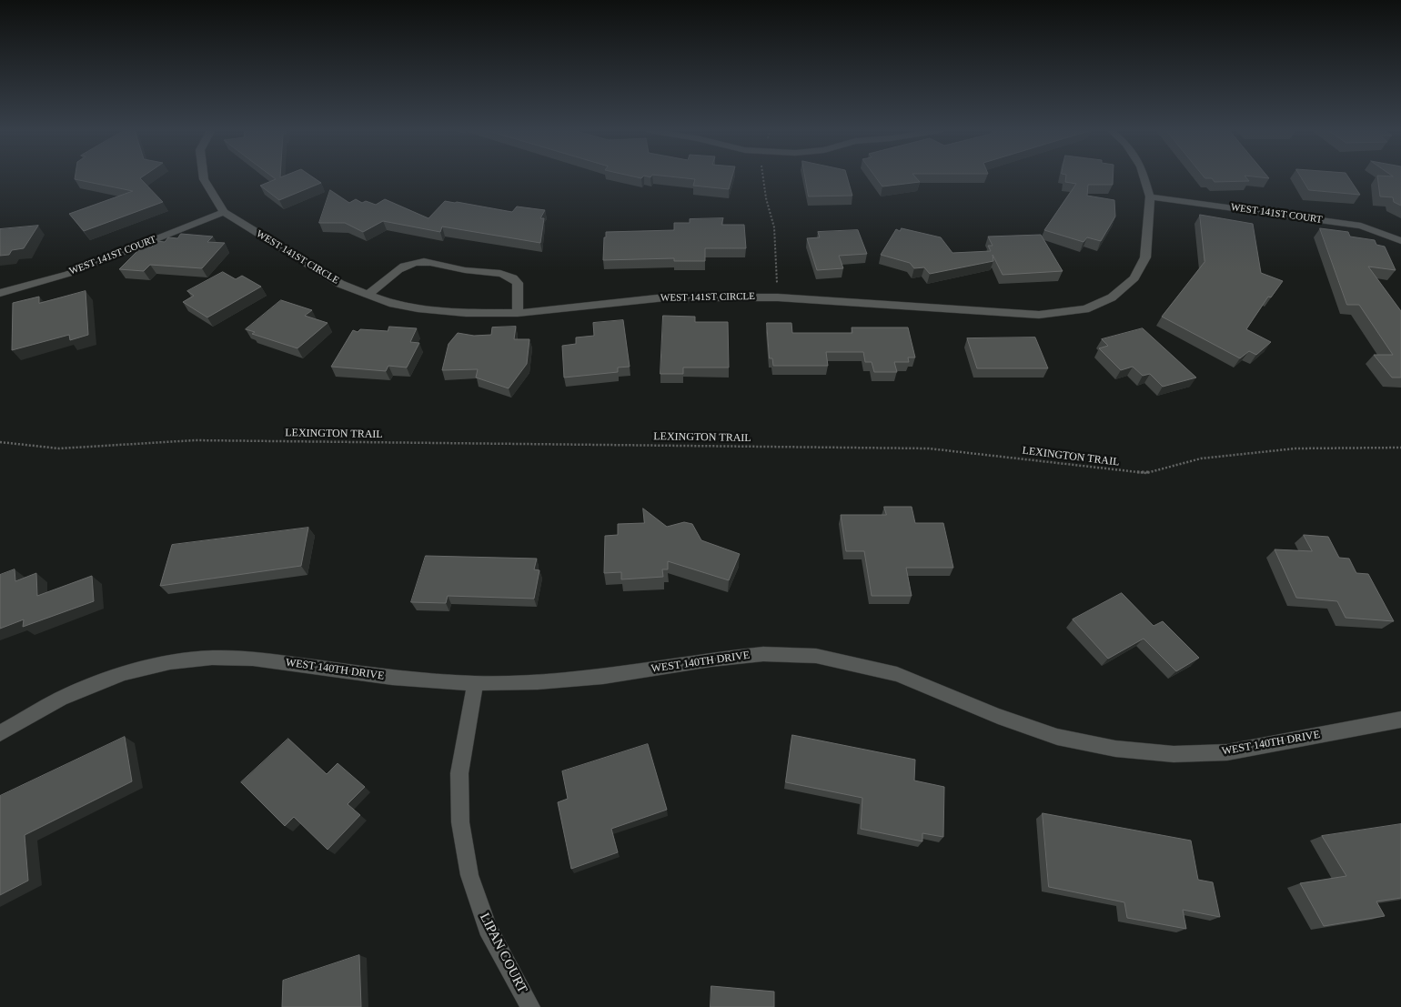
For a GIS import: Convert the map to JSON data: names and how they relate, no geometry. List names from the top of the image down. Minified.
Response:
{"streets":{"street":["WEST 141ST COURT","WEST 141ST CIRCLE","WEST 140TH DRIVE","LIPAN COURT"],"path":["LEXINGTON TRAIL"]},"crossings":[["WEST 141ST COURT","WEST 141ST CIRCLE"],["WEST 140TH DRIVE","LIPAN COURT"]]}
